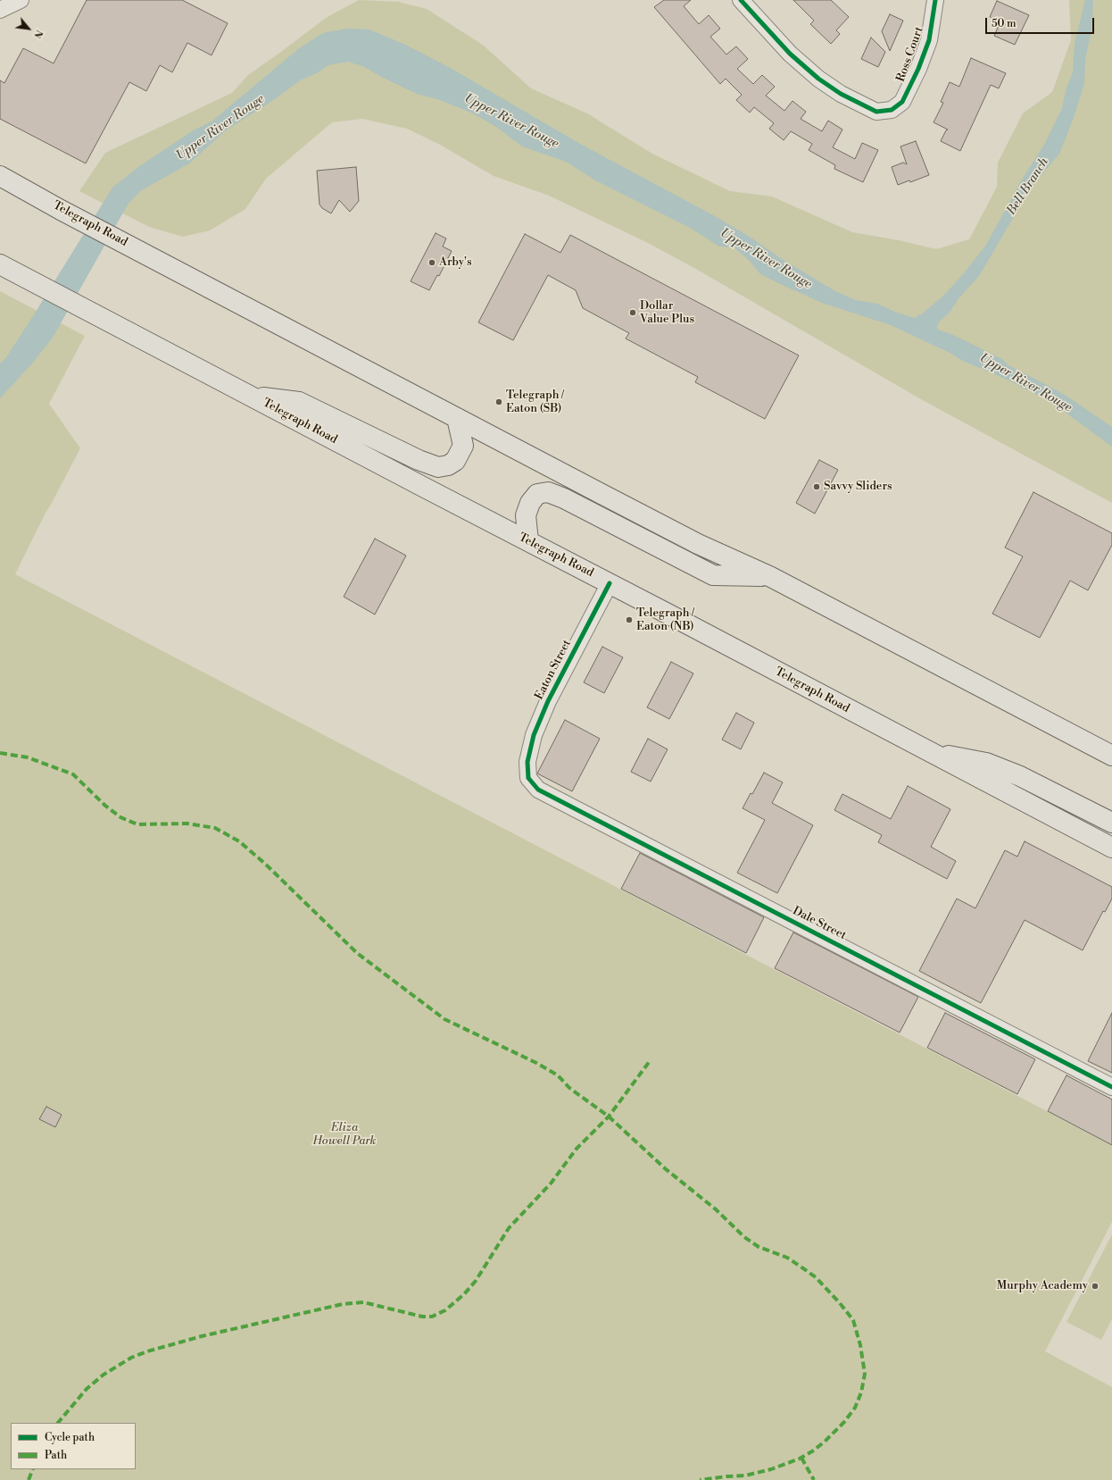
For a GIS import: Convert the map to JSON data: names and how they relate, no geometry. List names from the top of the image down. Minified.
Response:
{"streets":{"main road":["Telegraph Road"],"street":["Ross Court","Eaton Street","Dale Street"]},"crossings":[["Telegraph Road","Eaton Street"],["Eaton Street","Dale Street"]],"water":["Upper River Rouge","Bell Branch"],"parks":["Eliza Howell Park"],"places":["Arby's","Dollar Value Plus","Telegraph / Eaton (SB)","Savvy Sliders","Telegraph / Eaton (NB)","Murphy Academy"],"legend":["Cycle path","Path"],"scale_bar":"50 m","north":"bottom right"}
